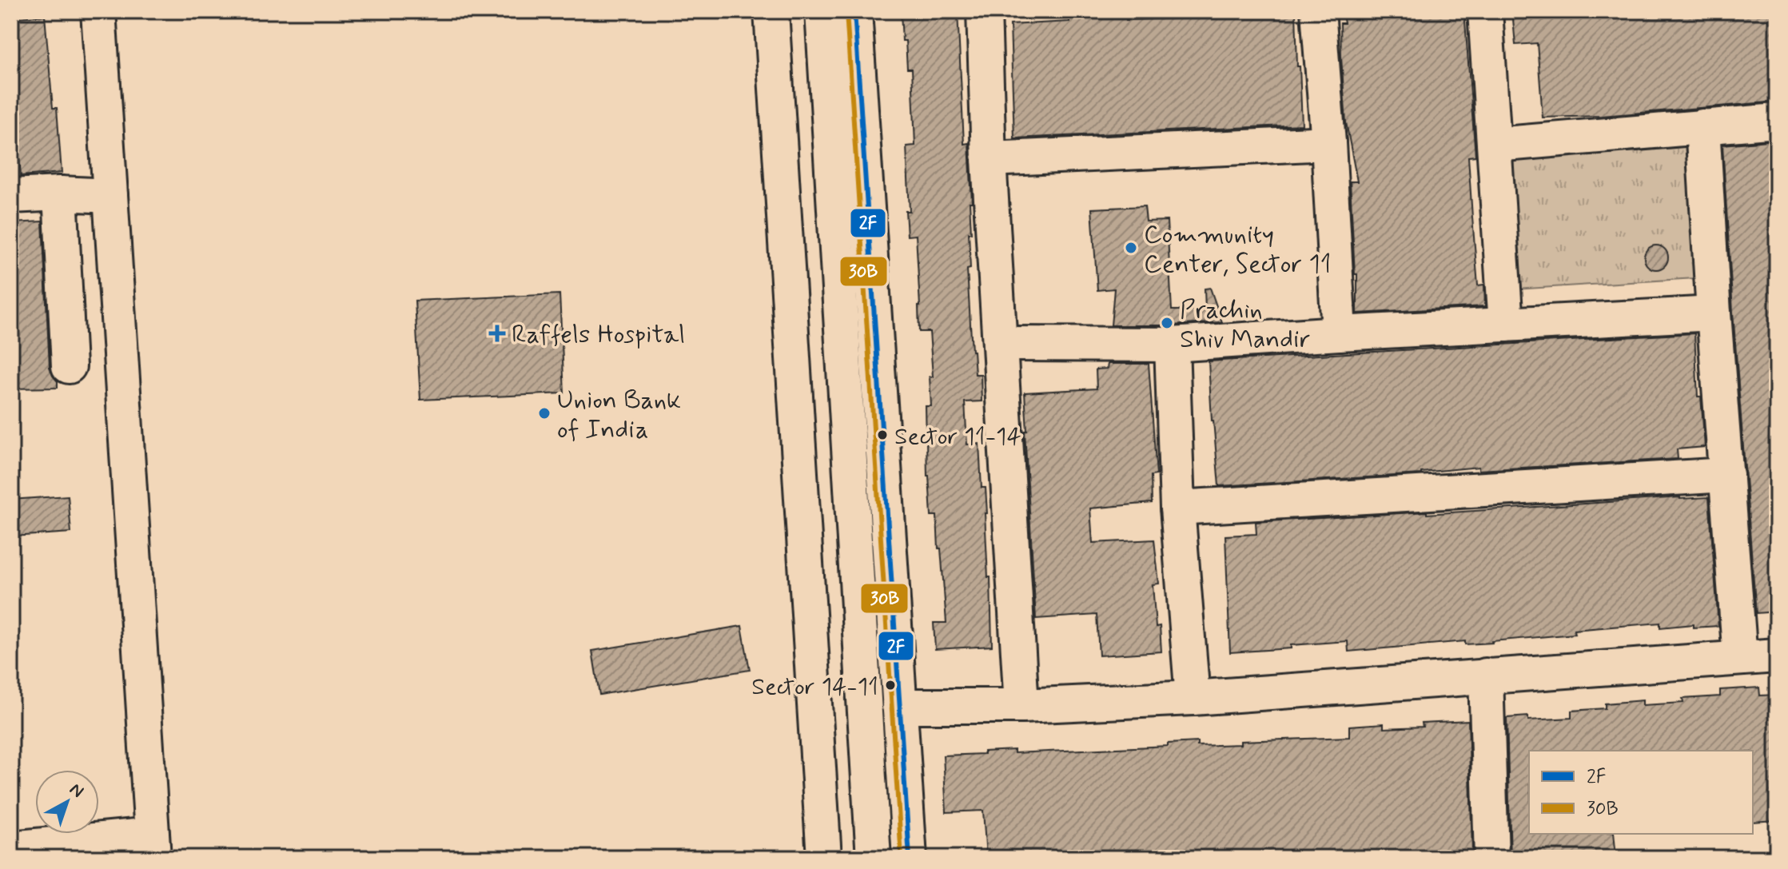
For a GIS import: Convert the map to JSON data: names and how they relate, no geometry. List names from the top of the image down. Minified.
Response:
{"places":{"other":["Community Center, Sector 11","Prachin Shiv Mandir","Union Bank of India","Sector 11-14","Sector 14-11"],"health":["Raffels Hospital"]},"lines":["transit line 2F","transit line 30B"],"legend":["2F","30B"],"north":"top right"}
